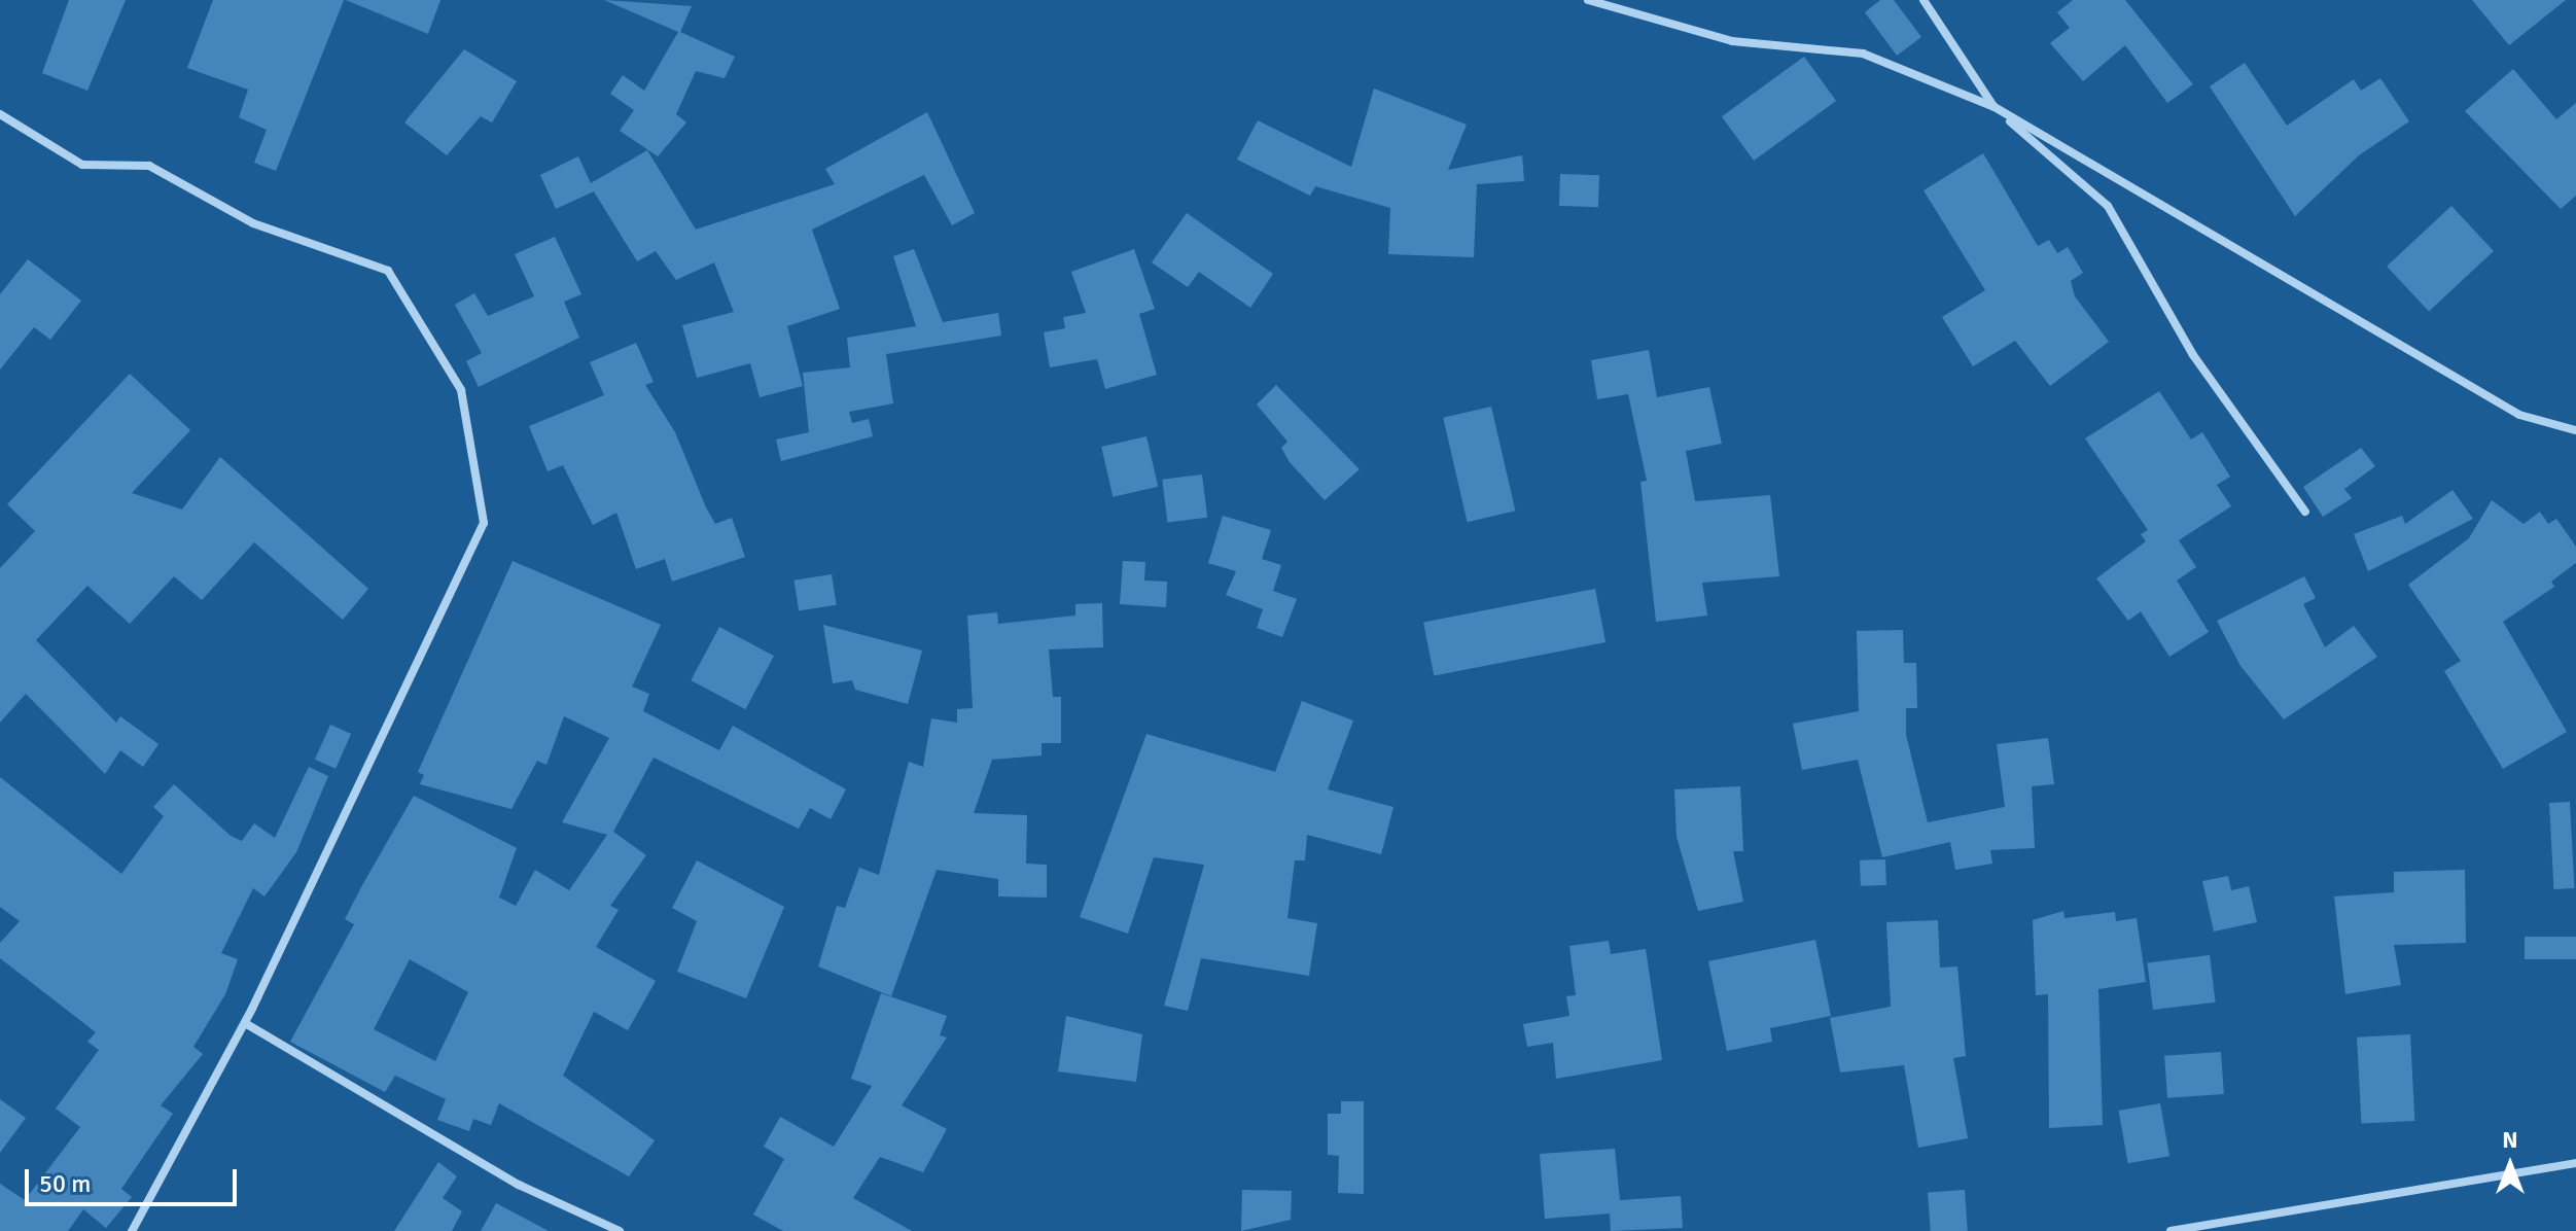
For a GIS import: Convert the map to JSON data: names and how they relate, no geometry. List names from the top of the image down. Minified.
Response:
{"scale_bar":"50 m","north":"top"}
